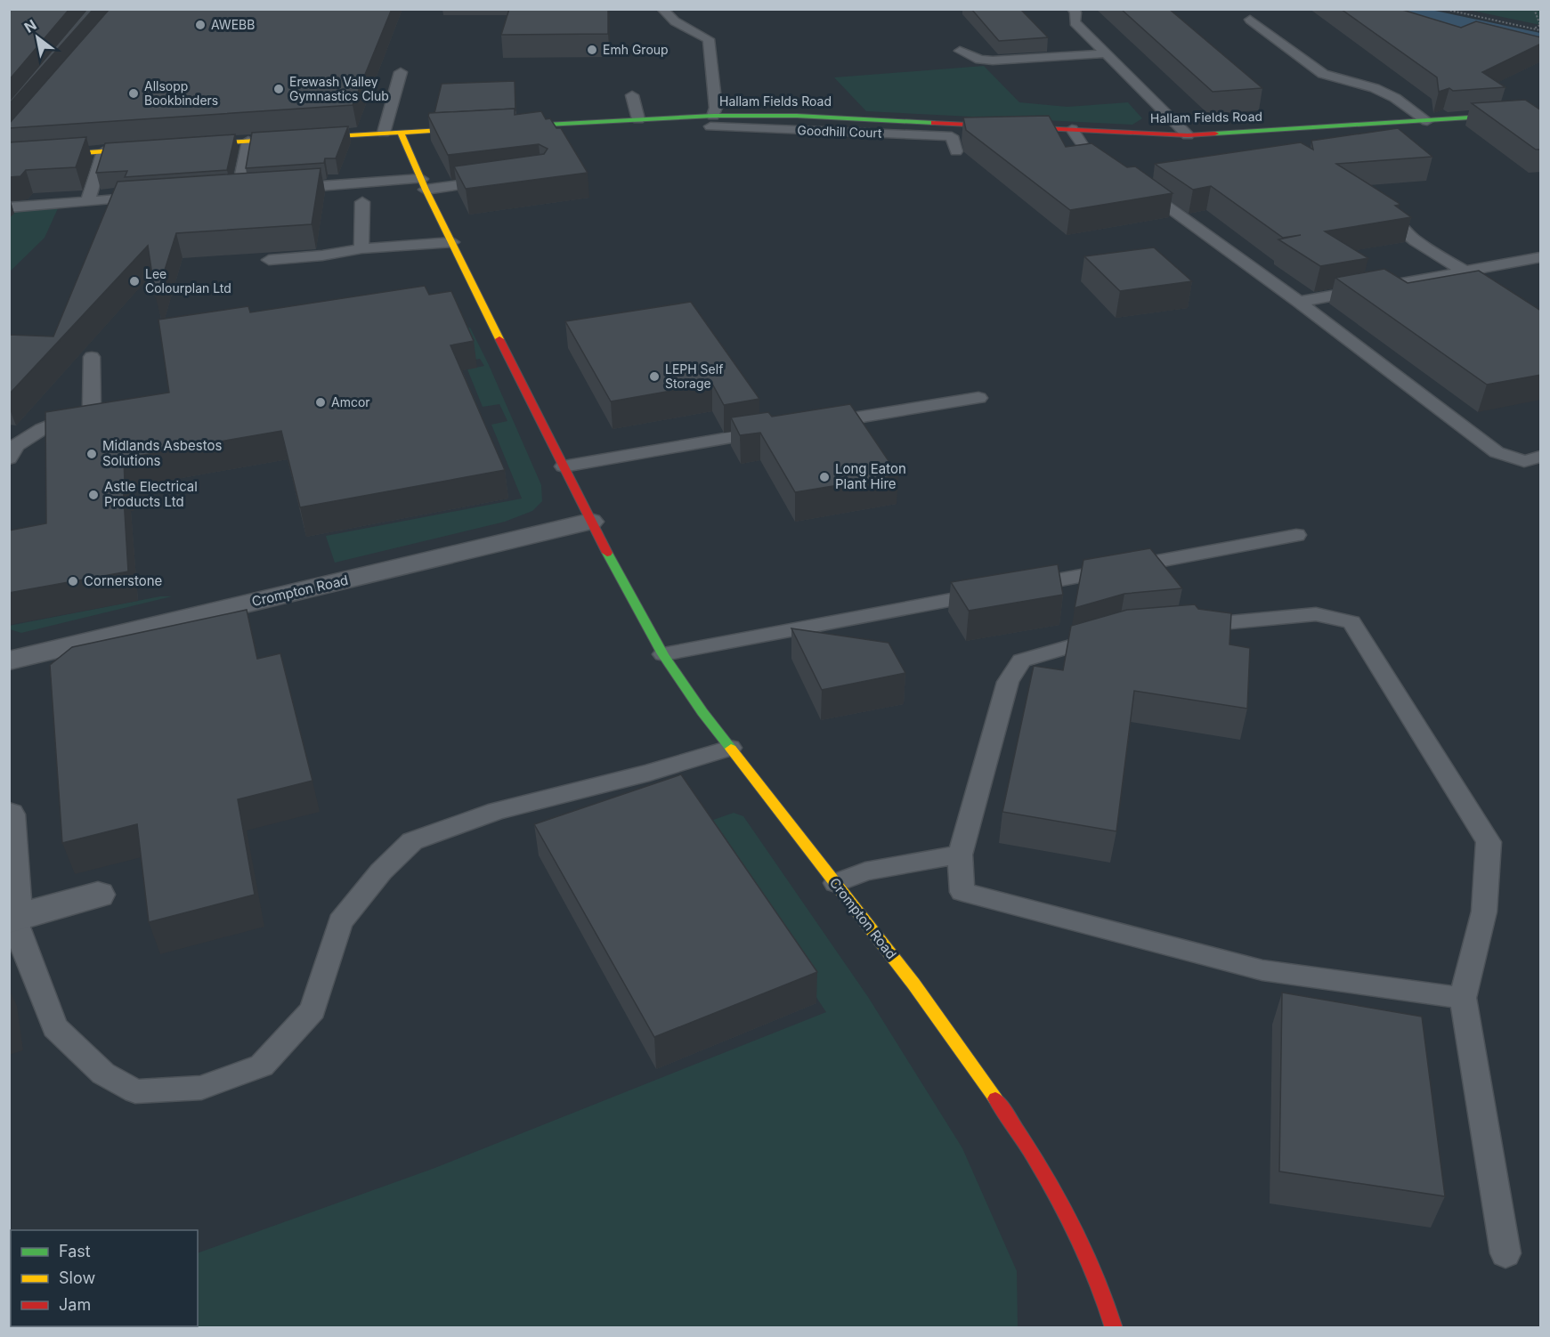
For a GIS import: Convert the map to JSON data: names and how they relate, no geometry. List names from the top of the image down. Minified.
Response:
{"streets":{"street":["Hallam Fields Road","Crompton Road"],"lane":["Goodhill Court"]},"crossings":[["Hallam Fields Road","Goodhill Court"]],"places":["AWEBB","Emh Group","Erewash Valley Gymnastics Club","Allsopp Bookbinders","Lee Colourplan Ltd","LEPH Self Storage","Amcor","Midlands Asbestos Solutions","Long Eaton Plant Hire","Astle Electrical Products Ltd","Cornerstone"],"legend":["Fast","Slow","Jam"],"north":"top left"}
